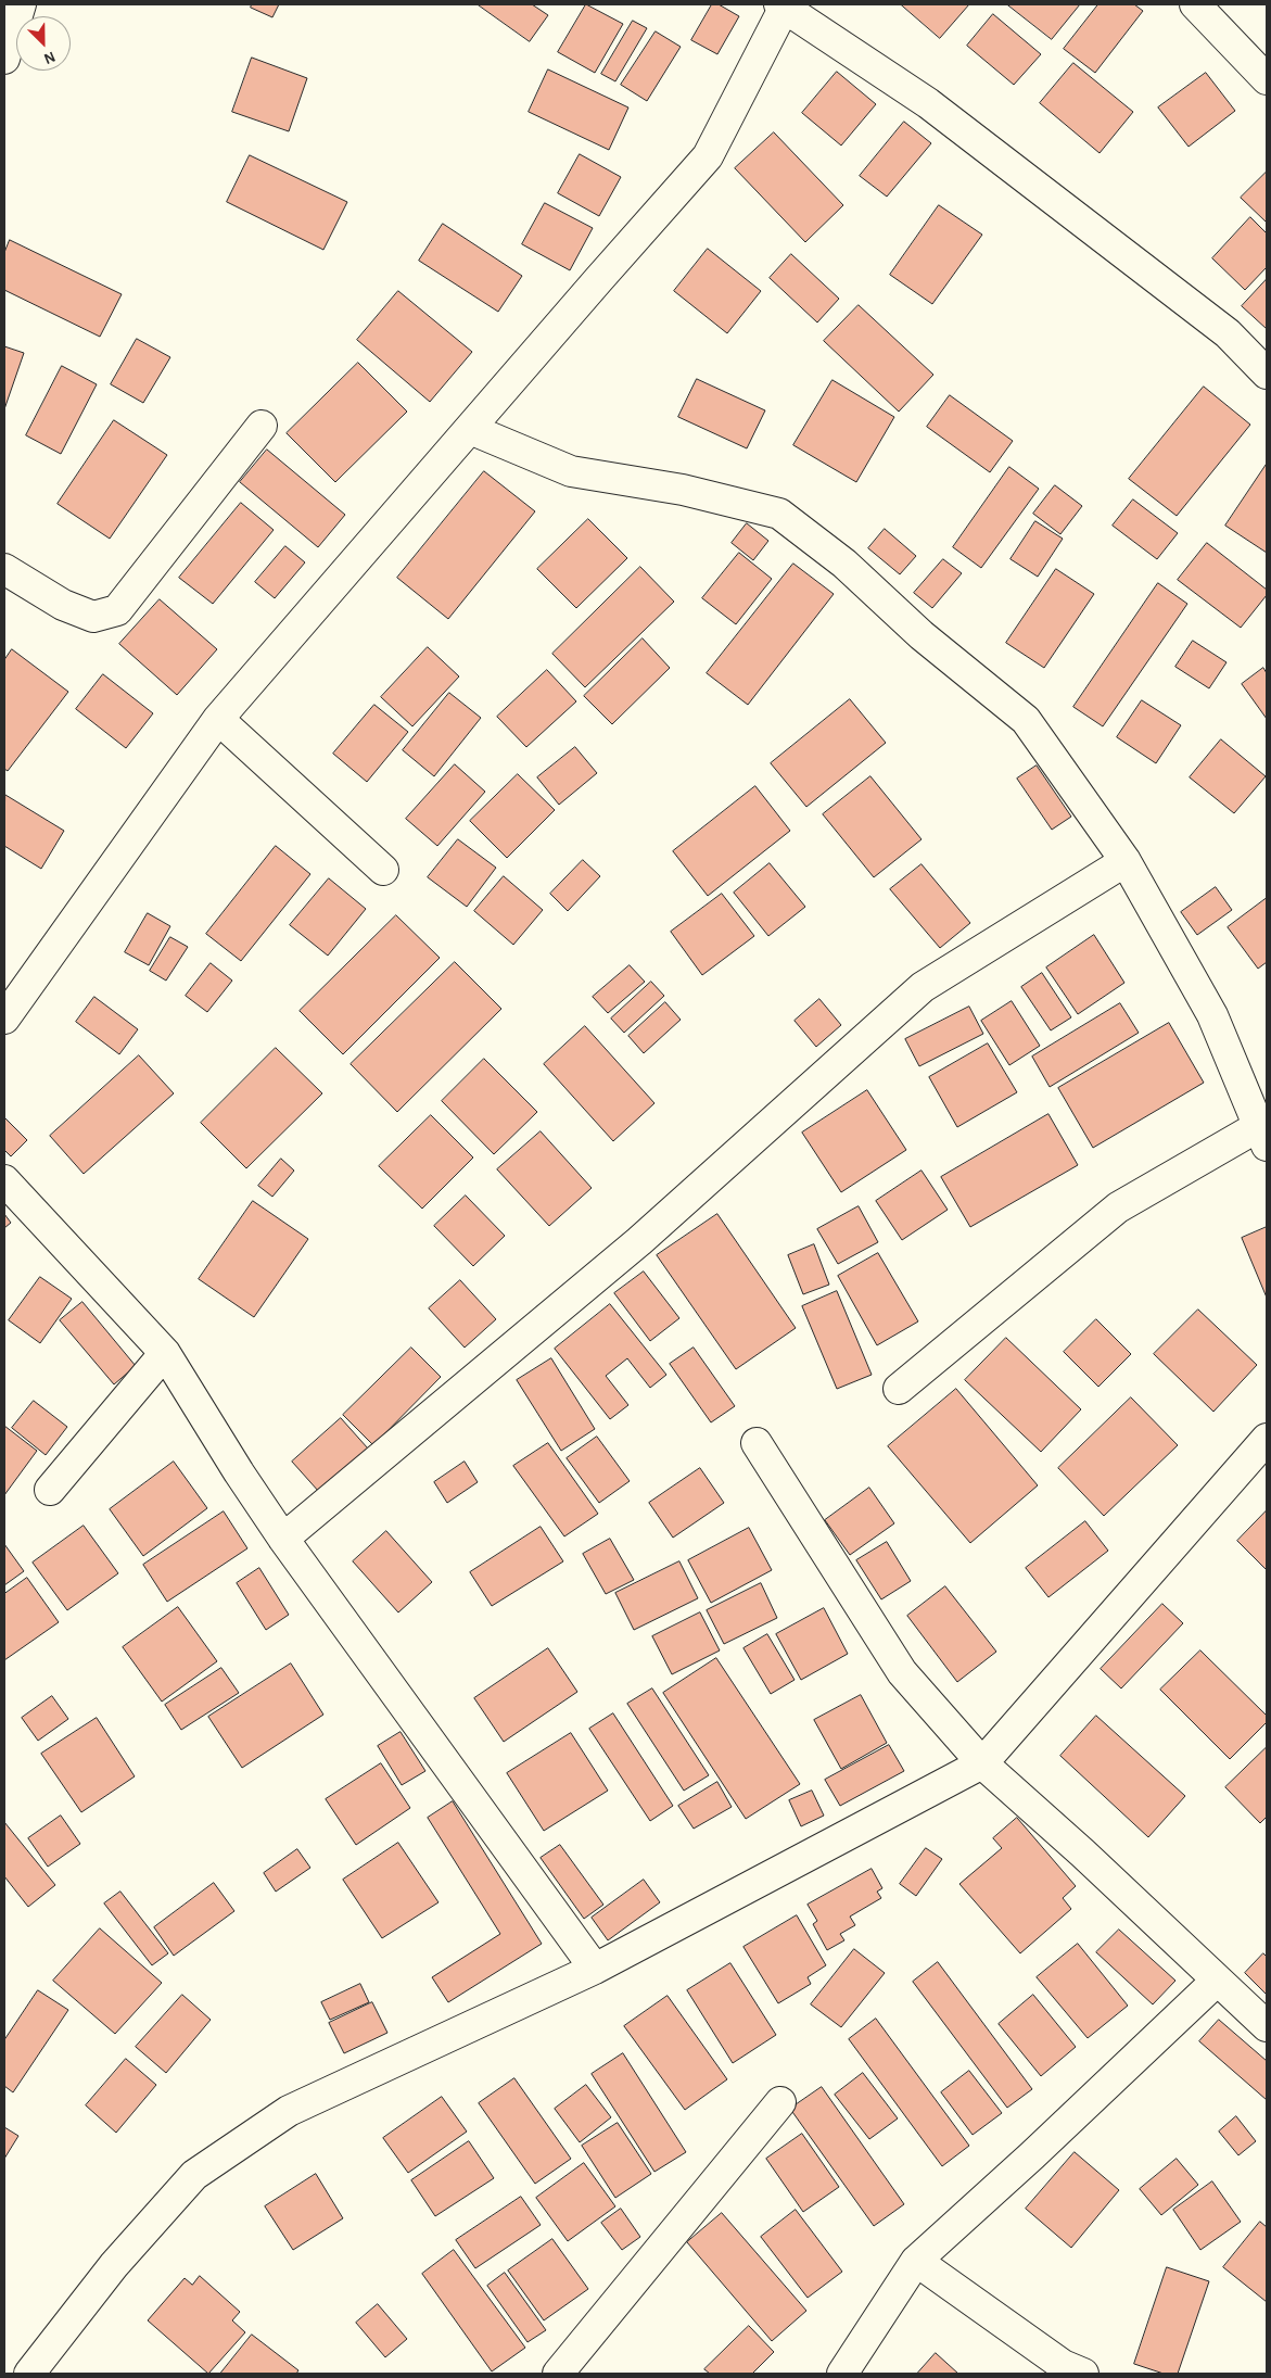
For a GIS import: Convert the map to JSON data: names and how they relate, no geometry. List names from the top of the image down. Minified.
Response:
{"north":"bottom right"}
